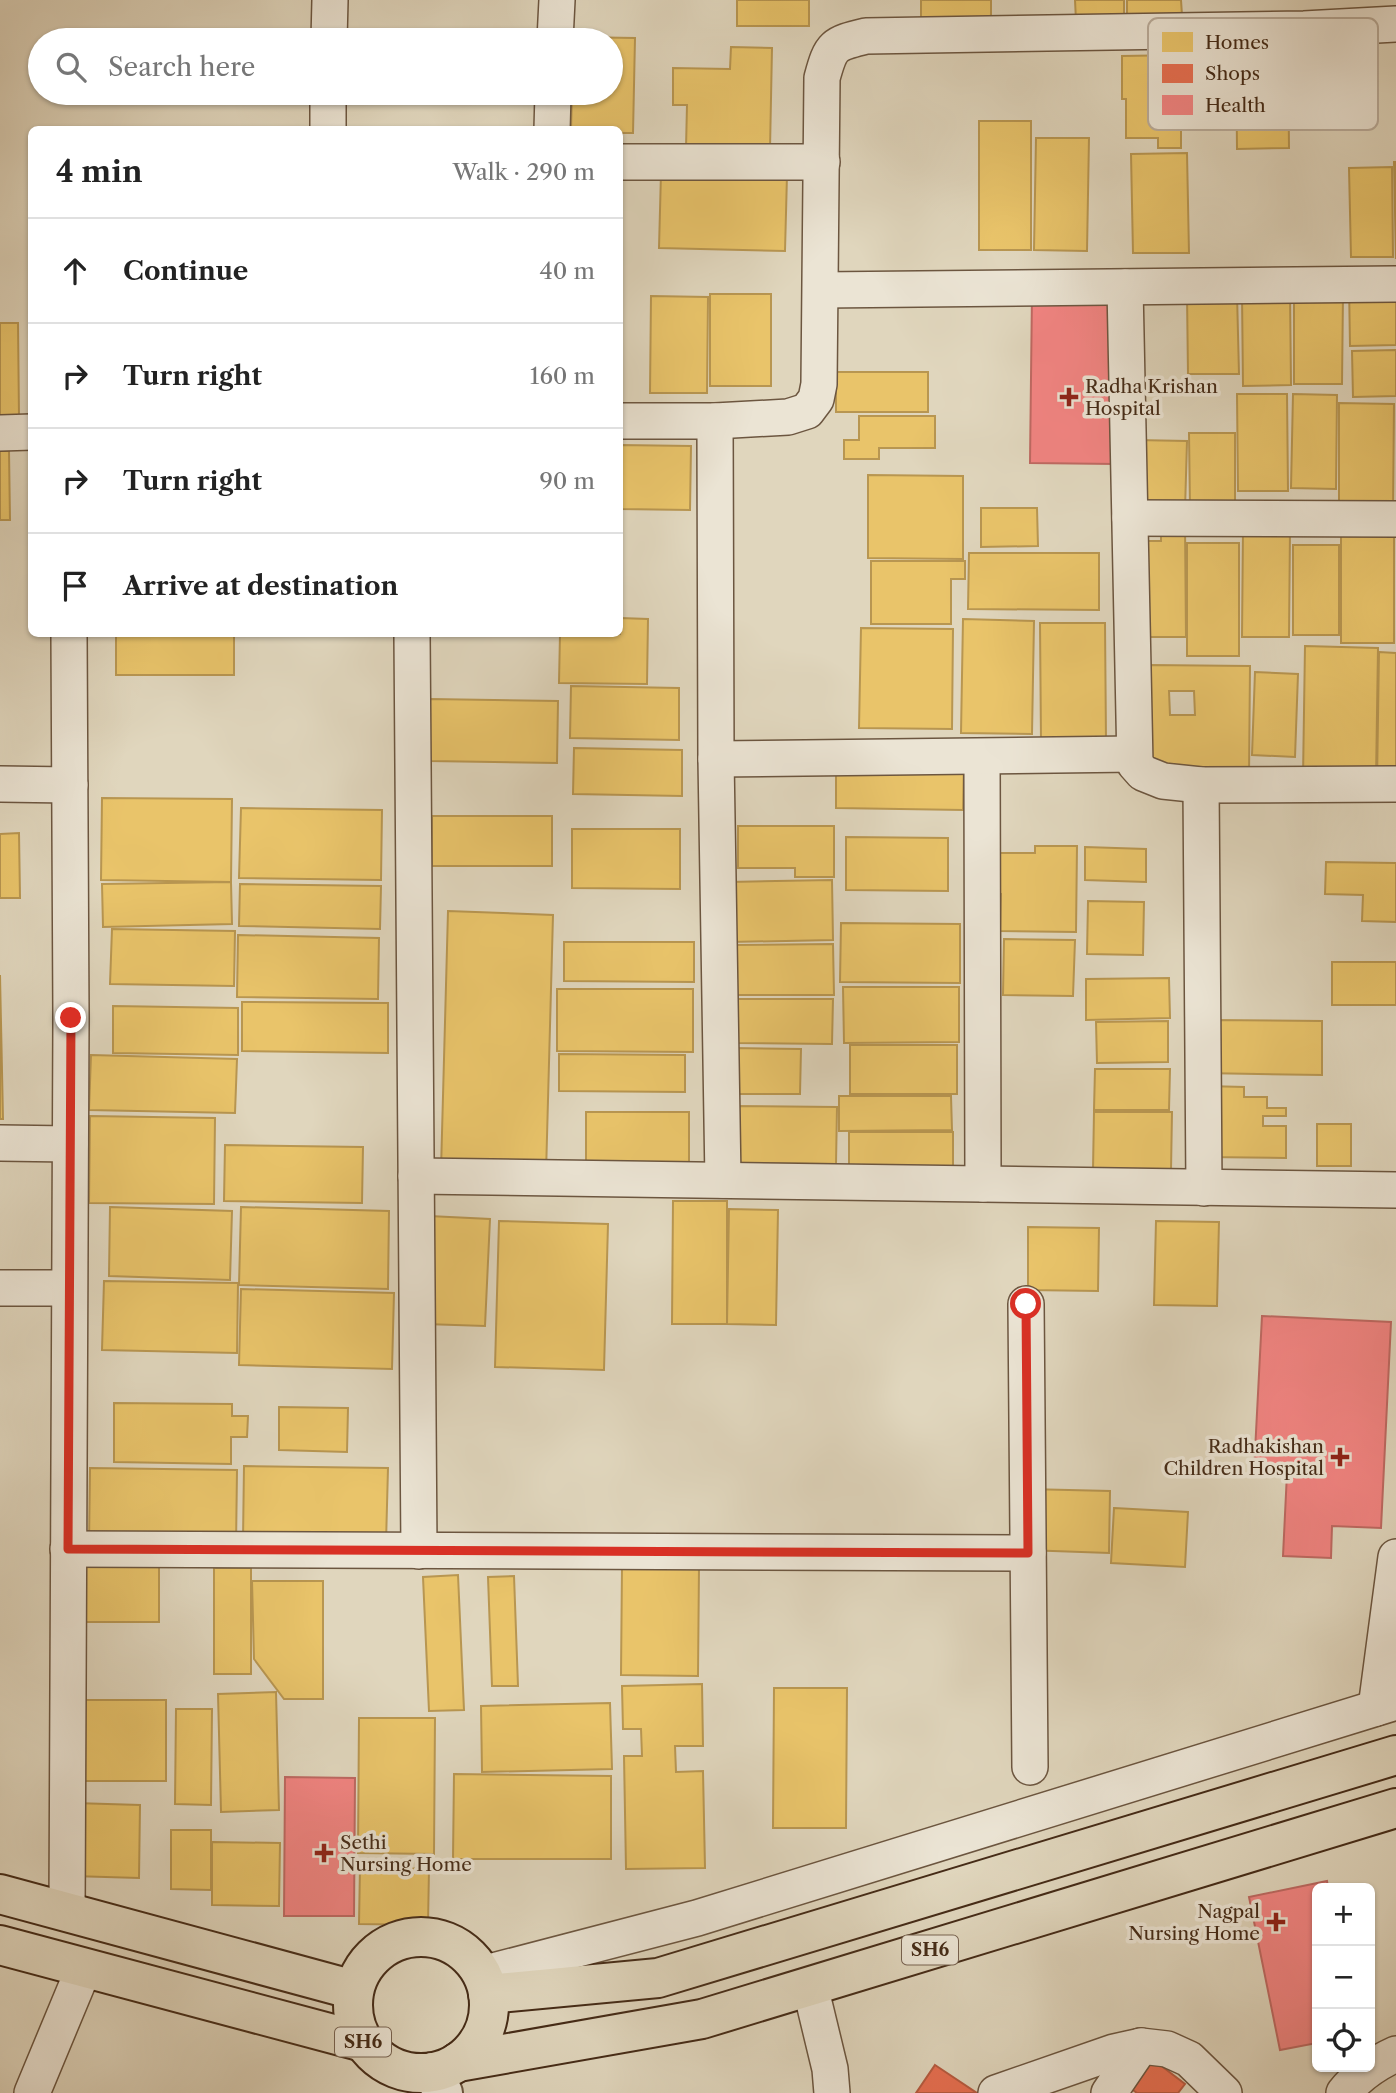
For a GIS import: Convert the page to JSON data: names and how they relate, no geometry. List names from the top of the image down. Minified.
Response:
{"streets":{"main road":["SH6"]},"places":{"health":["Radha Krishan Hospital","Radhakishan Children Hospital","Sethi Nursing Home","Nagpal Nursing Home"]},"legend":["Homes","Shops","Health"],"page":{"search":"Search here","heading":["4 min","Walk · 290 m"],"list":[["Continue","40 m"],["Turn right","160 m"],["Turn right","90 m"],"Arrive at destination"],"map_buttons":["+","−"]}}
